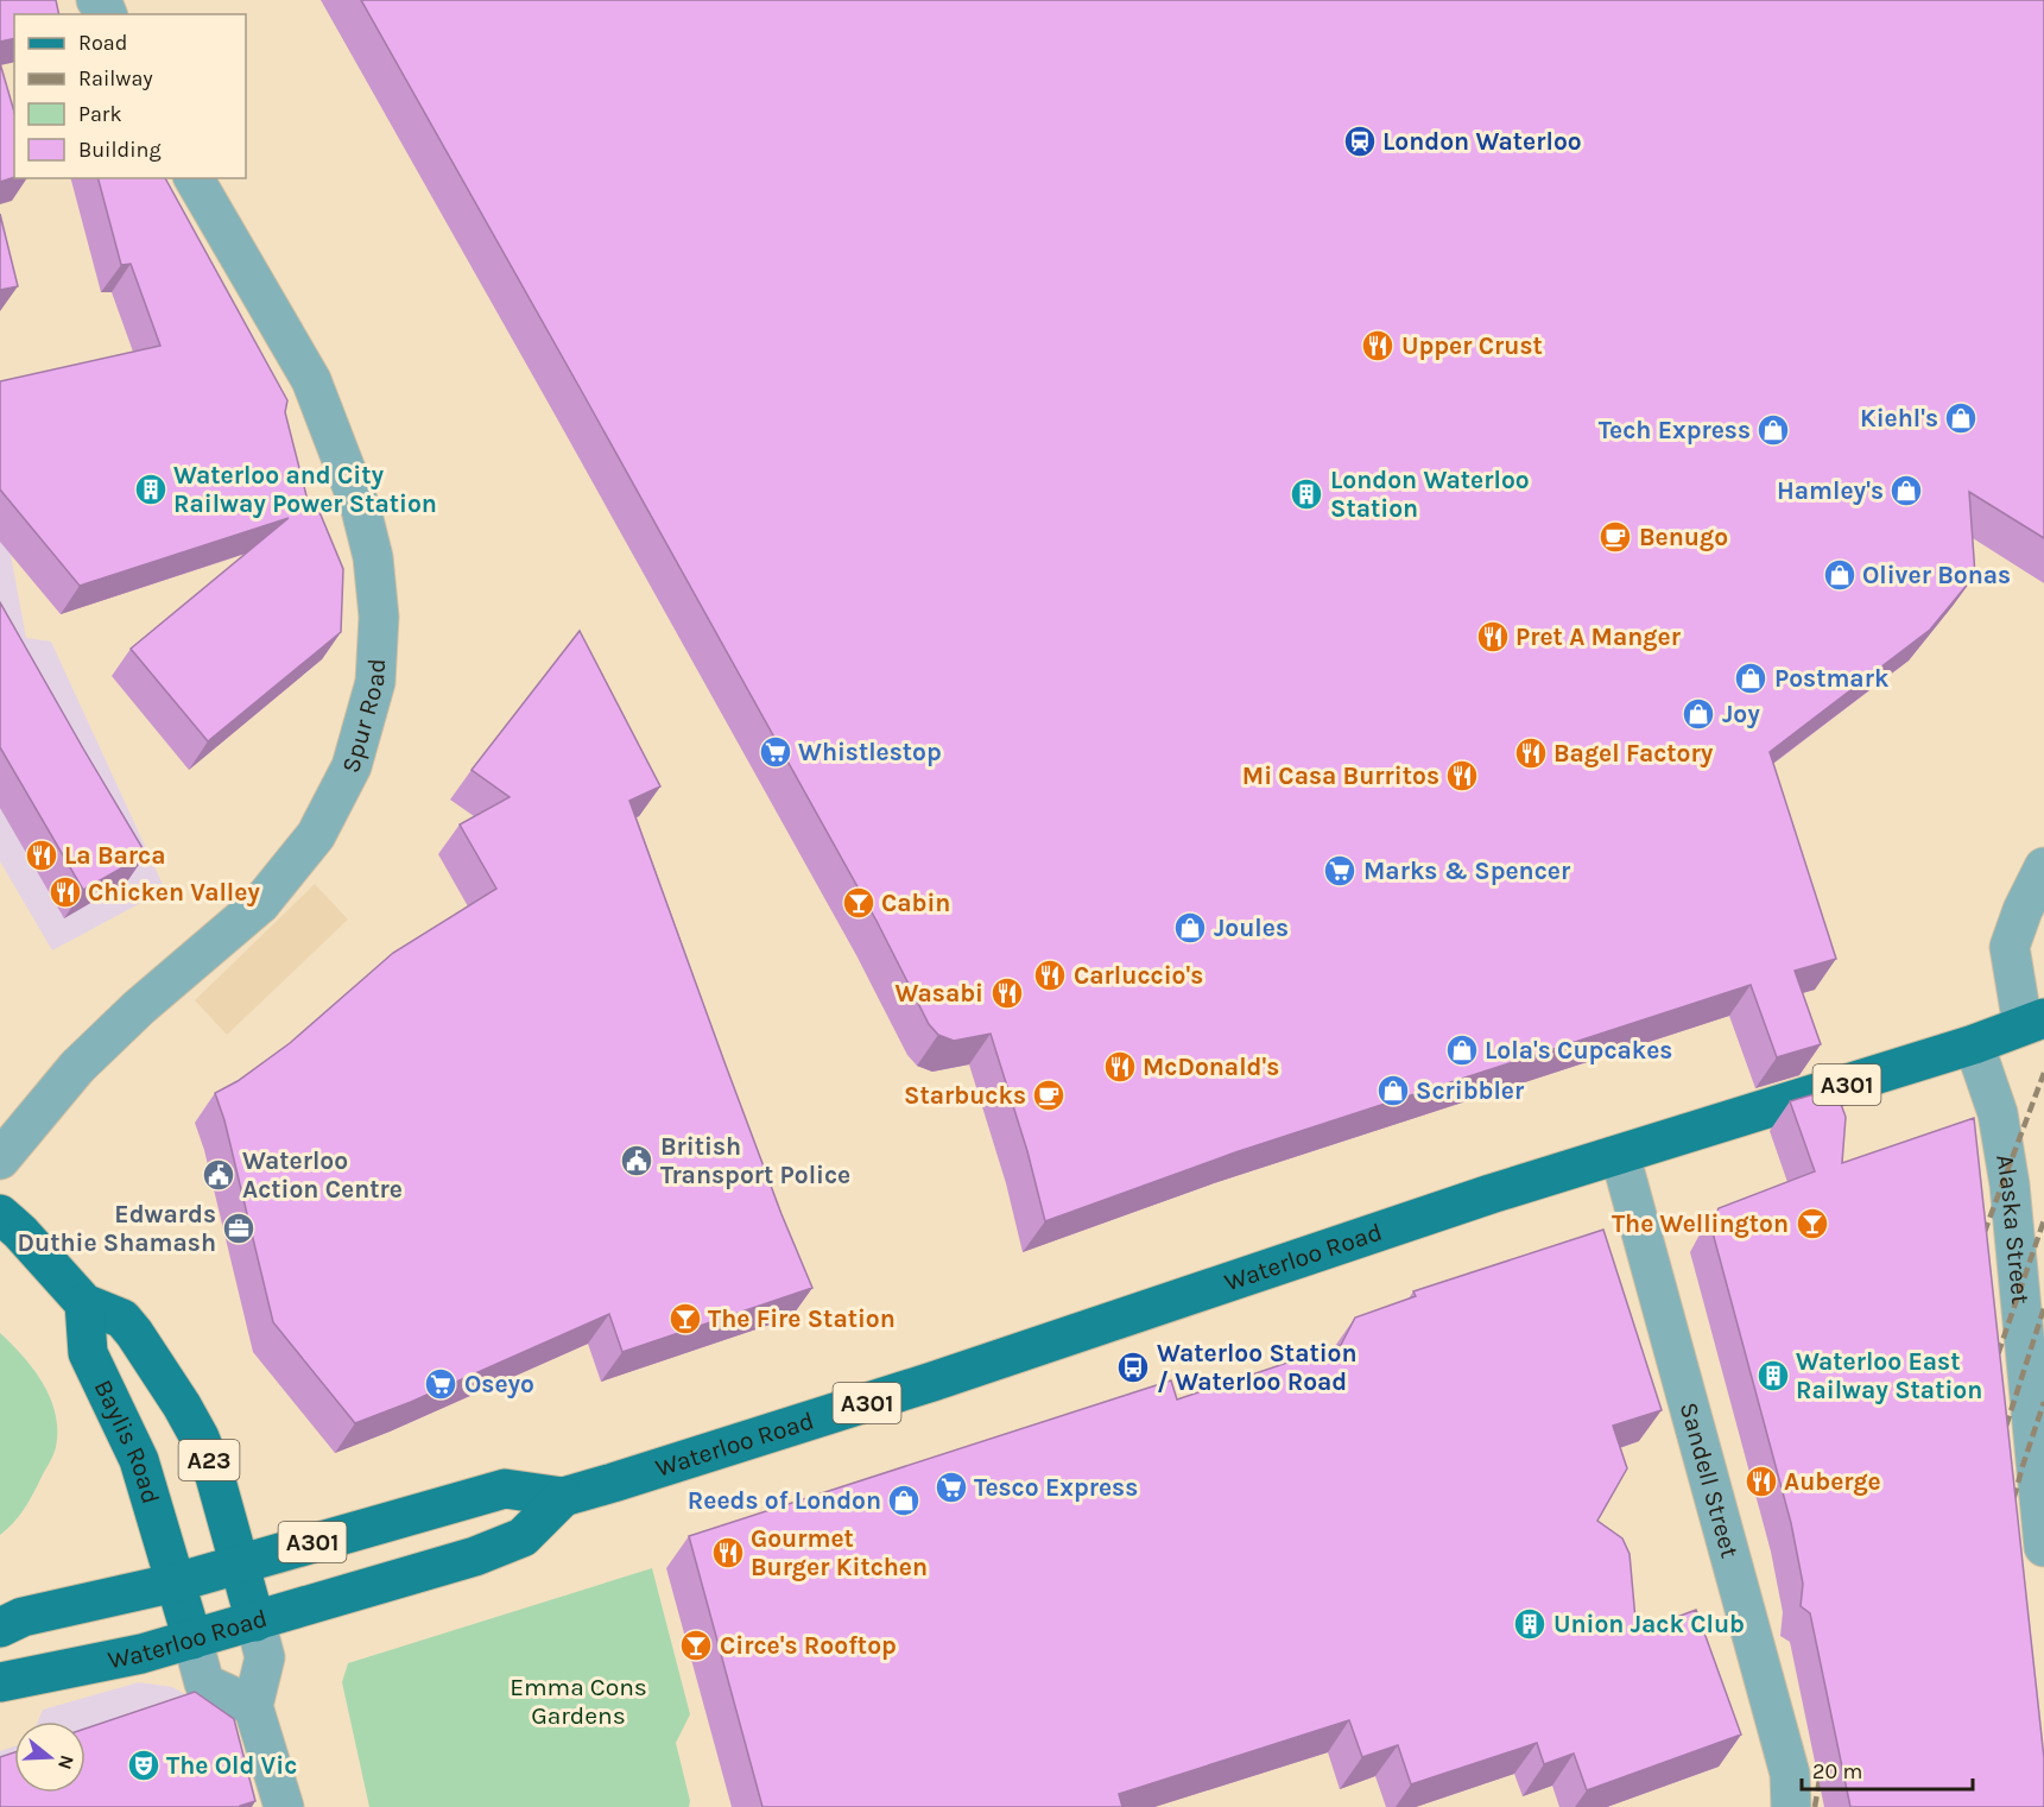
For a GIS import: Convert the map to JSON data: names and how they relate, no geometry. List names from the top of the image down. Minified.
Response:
{"streets":{"main road":["A301","Waterloo Road","Baylis Road","A23"],"street":["Spur Road","Alaska Street","Sandell Street"]},"crossings":[["Alaska Street","Waterloo Road"],["Waterloo Road","Baylis Road"],["Waterloo Road","A23"],["Waterloo Road","Sandell Street"],["Baylis Road","A23"]],"parks":["Emma Cons Gardens"],"places":{"station":["London Waterloo"],"restaurant":["Upper Crust","Pret A Manger","Bagel Factory","Mi Casa Burritos","La Barca","Chicken Valley","Carluccio's","Wasabi","McDonald's","Auberge","Gourmet Burger Kitchen"],"shop":["Kiehl's","Tech Express","Hamley's","Oliver Bonas","Postmark","Joy","Joules","Lola's Cupcakes","Scribbler","Reeds of London"],"building":["Waterloo and City Railway Power Station","London Waterloo Station","Waterloo East Railway Station","Union Jack Club"],"cafe":["Benugo","Starbucks"],"supermarket":["Whistlestop","Marks & Spencer","Oseyo","Tesco Express"],"bar":["Cabin","The Wellington","The Fire Station","Circe's Rooftop"],"public building":["British Transport Police","Waterloo Action Centre"],"office":["Edwards Duthie Shamash"],"bus stop":["Waterloo Station / Waterloo Road"],"theatre":["The Old Vic"]},"legend":["Road","Railway","Park","Building"],"scale_bar":"20 m","north":"right"}
